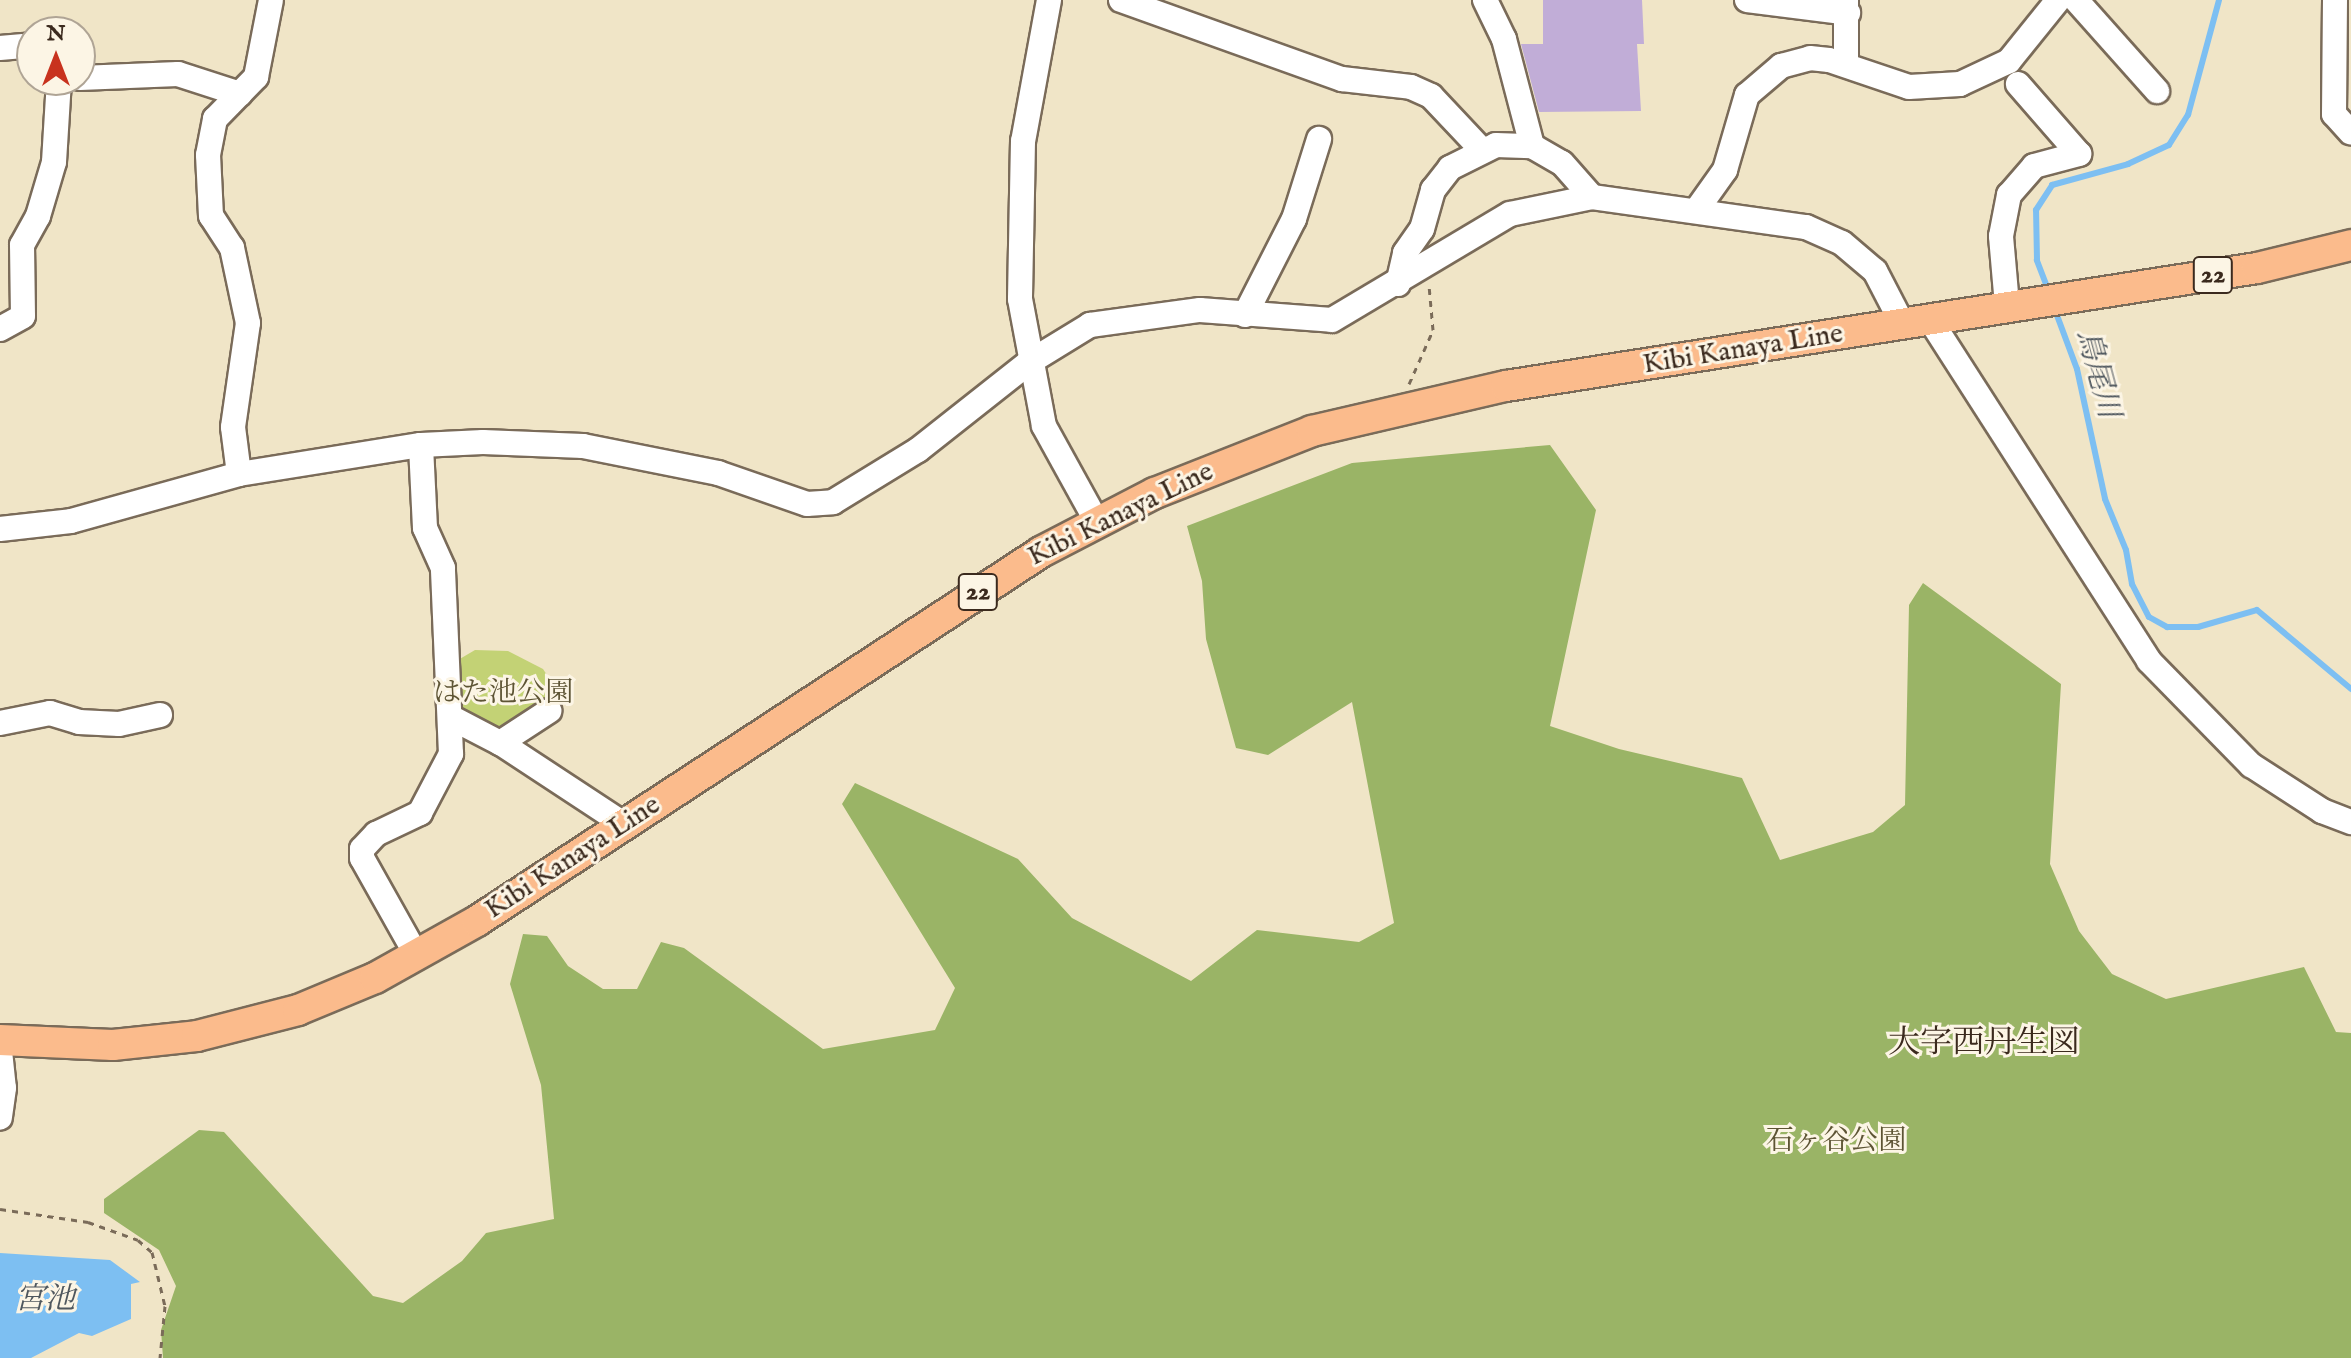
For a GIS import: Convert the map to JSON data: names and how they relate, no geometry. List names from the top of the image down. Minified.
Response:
{"streets":{"main road":["22","Kibi Kanaya Line"]},"districts":["大字西丹生図"],"water":["鳥尾川","宮池"],"parks":["はた池公園","石ヶ谷公園"],"north":"top"}
